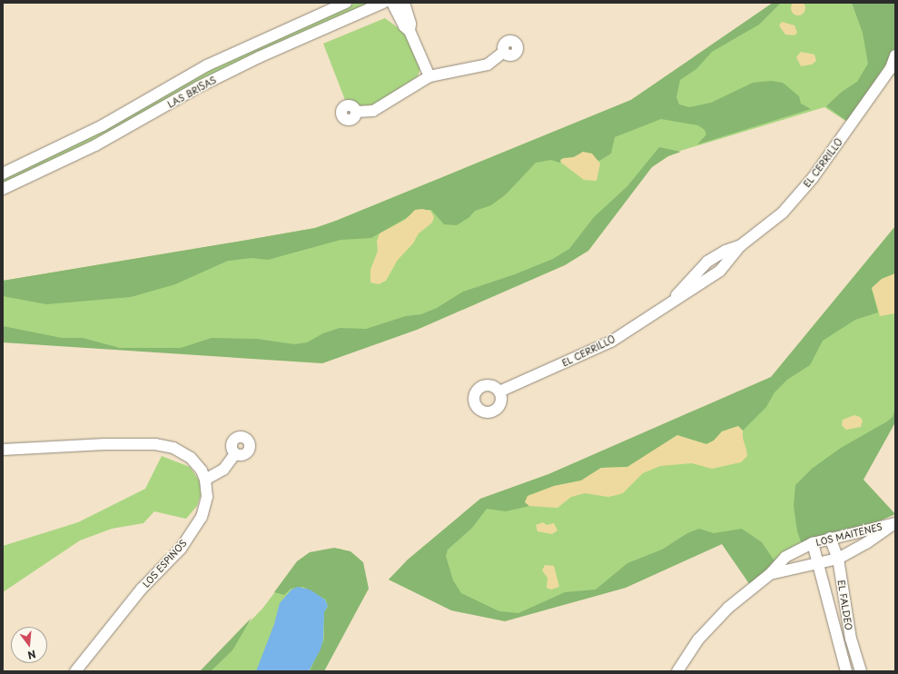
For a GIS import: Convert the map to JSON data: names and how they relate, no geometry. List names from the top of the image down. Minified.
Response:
{"streets":{"street":["LAS BRISAS","EL CERRILLO","LOS MAITENES","LOS ESPINOS","EL FALDEO"]},"crossings":[["LOS MAITENES","EL FALDEO"]],"north":"bottom"}
